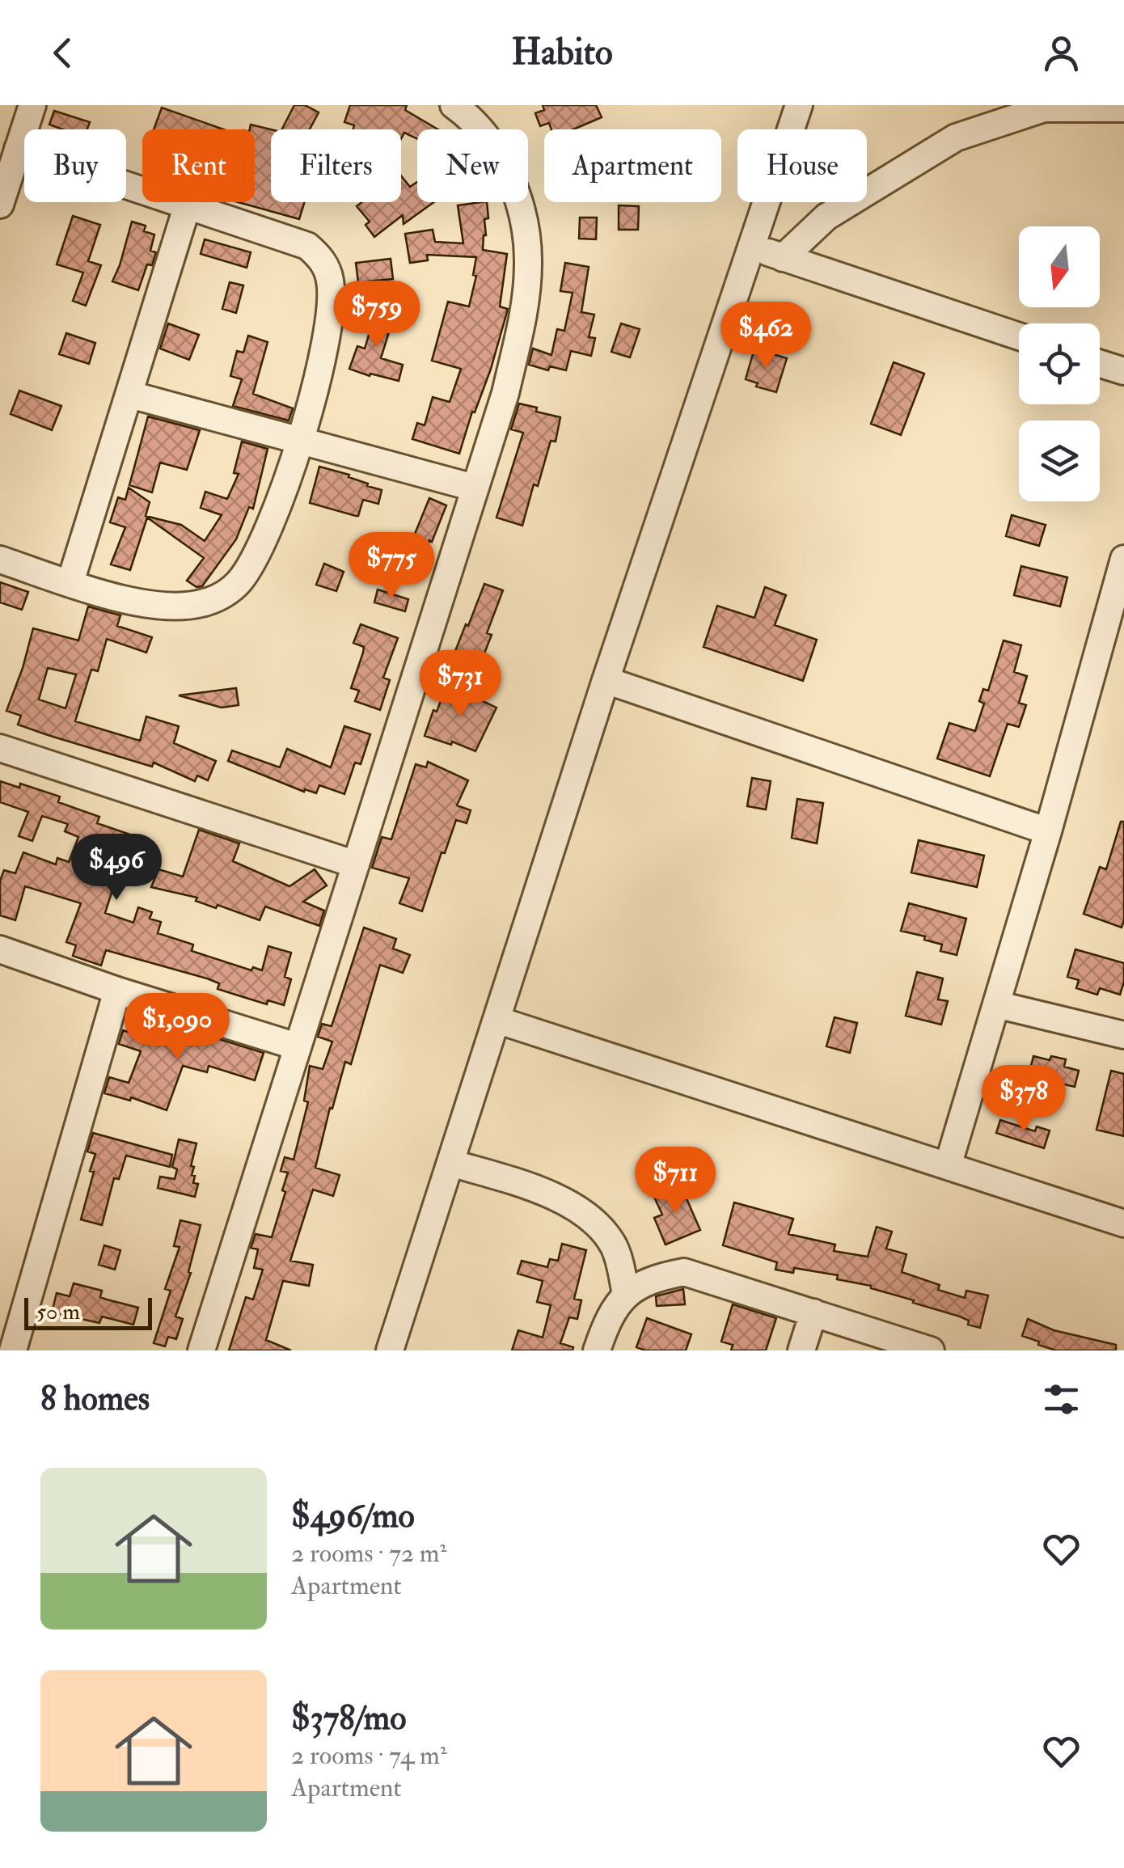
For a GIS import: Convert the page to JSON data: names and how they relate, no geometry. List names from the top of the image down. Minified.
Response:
{"scale_bar":"50 m","north":"bottom","page":{"header":"Habito","chip":["Buy","Rent","Filters","New","Apartment","House"],"price":["$759","$462","$775","$731","$496","$1,090","$378","$711"],"scale":"50 m","heading":"8 homes","list":[{"name":"$496/mo","note":"2 rooms · 72 m² · Apartment"},{"name":"$378/mo","note":"2 rooms · 74 m² · Apartment"}]}}
